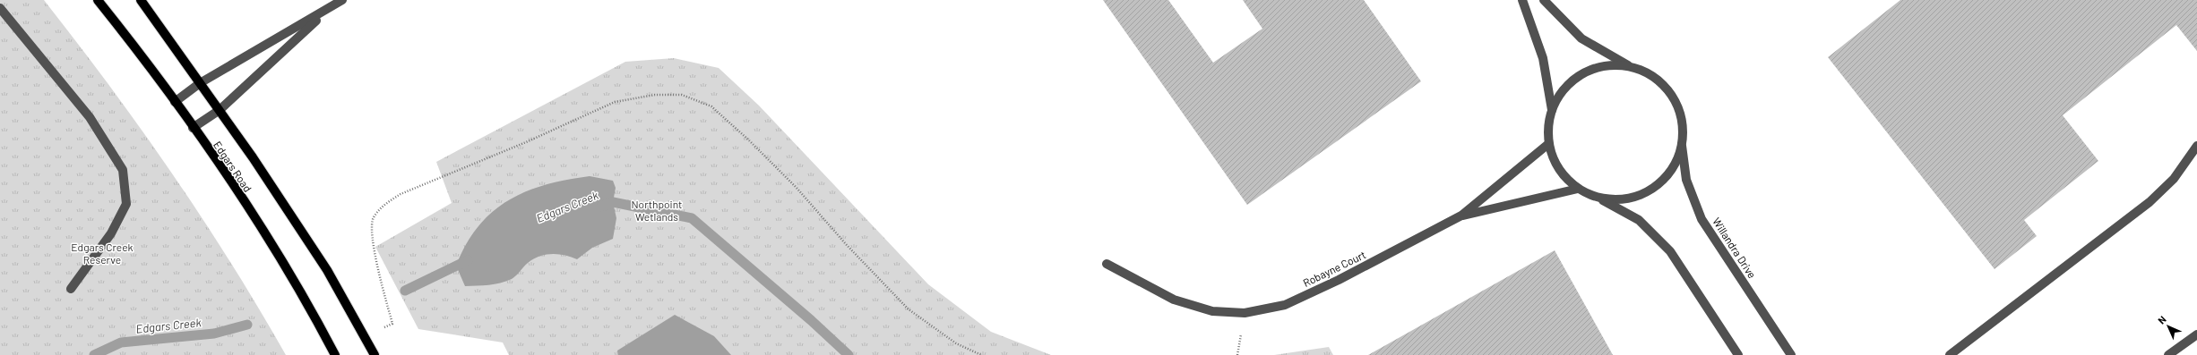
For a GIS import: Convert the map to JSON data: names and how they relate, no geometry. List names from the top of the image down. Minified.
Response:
{"streets":{"main road":["Edgars Road"],"street":["Willandra Drive","Robayne Court"]},"water":["Edgars Creek"],"parks":["Northpoint Wetlands","Edgars Creek Reserve"],"north":"top left"}
